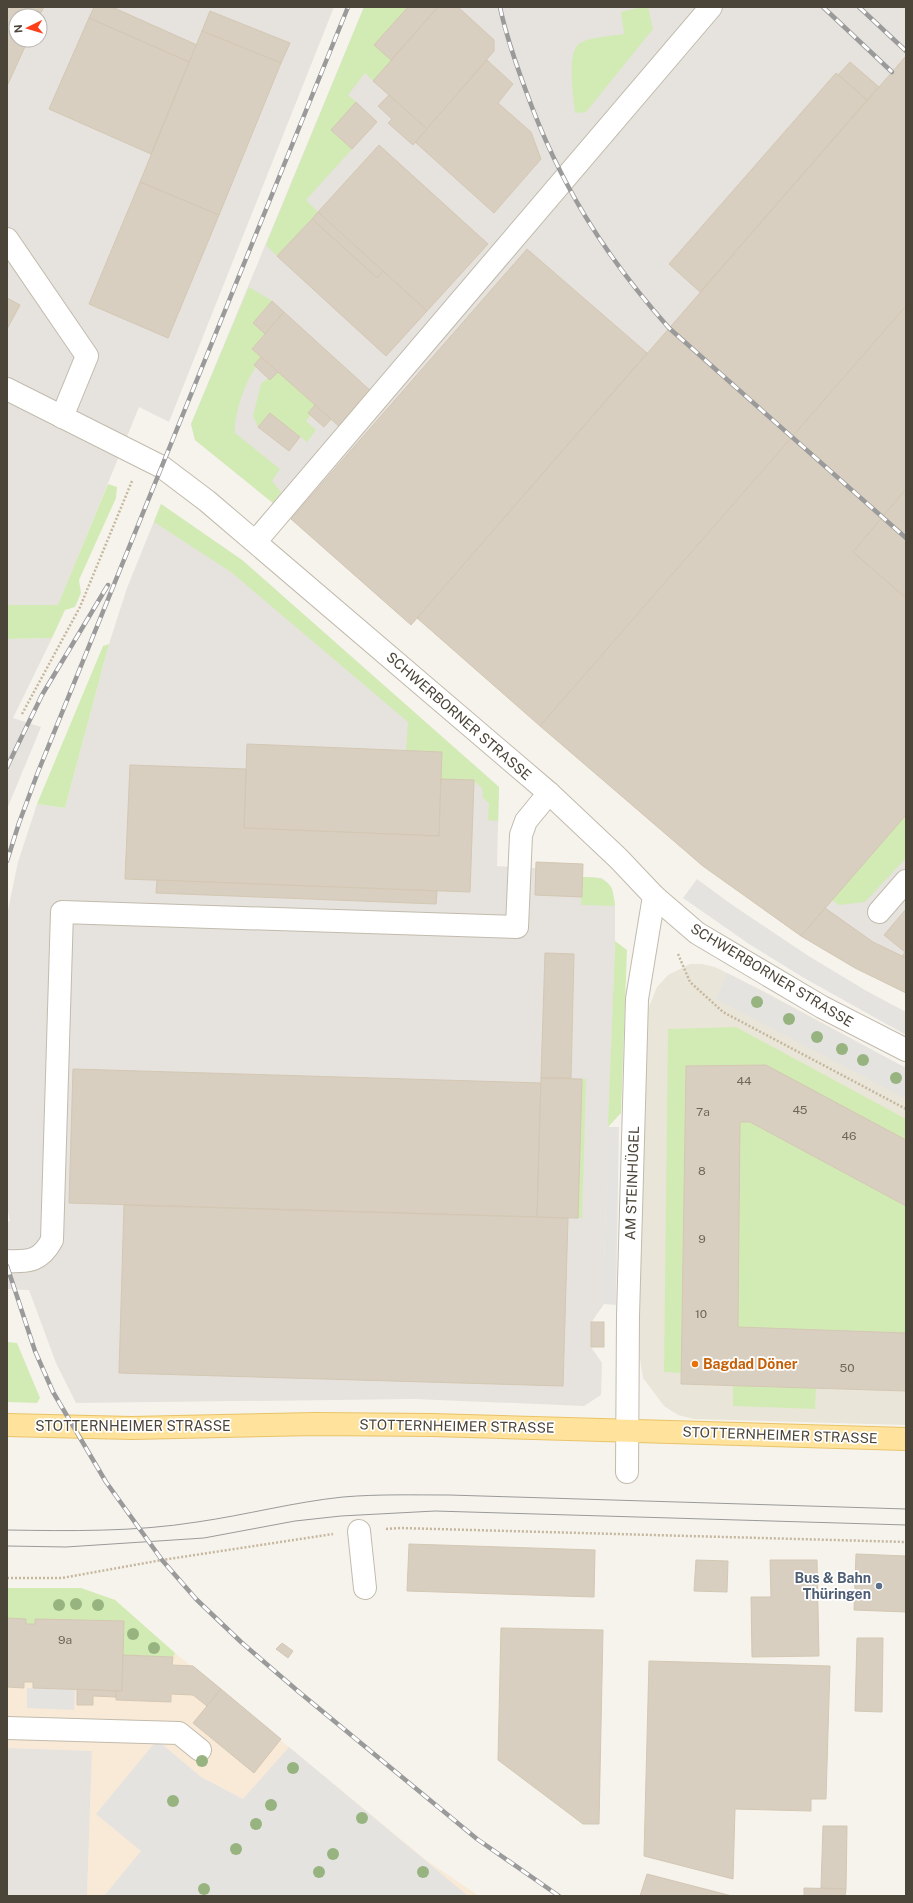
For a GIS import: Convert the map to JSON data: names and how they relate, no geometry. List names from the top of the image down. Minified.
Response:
{"streets":{"main road":["STOTTERNHEIMER STRASSE"],"street":["SCHWERBORNER STRASSE","AM STEINHÜGEL"]},"crossings":[["SCHWERBORNER STRASSE","AM STEINHÜGEL"],["AM STEINHÜGEL","STOTTERNHEIMER STRASSE"]],"places":["Bagdad Döner","Bus & Bahn Thüringen"],"house_numbers":["44","45","7a","46","8","9","10","50","9a"],"north":"left"}
